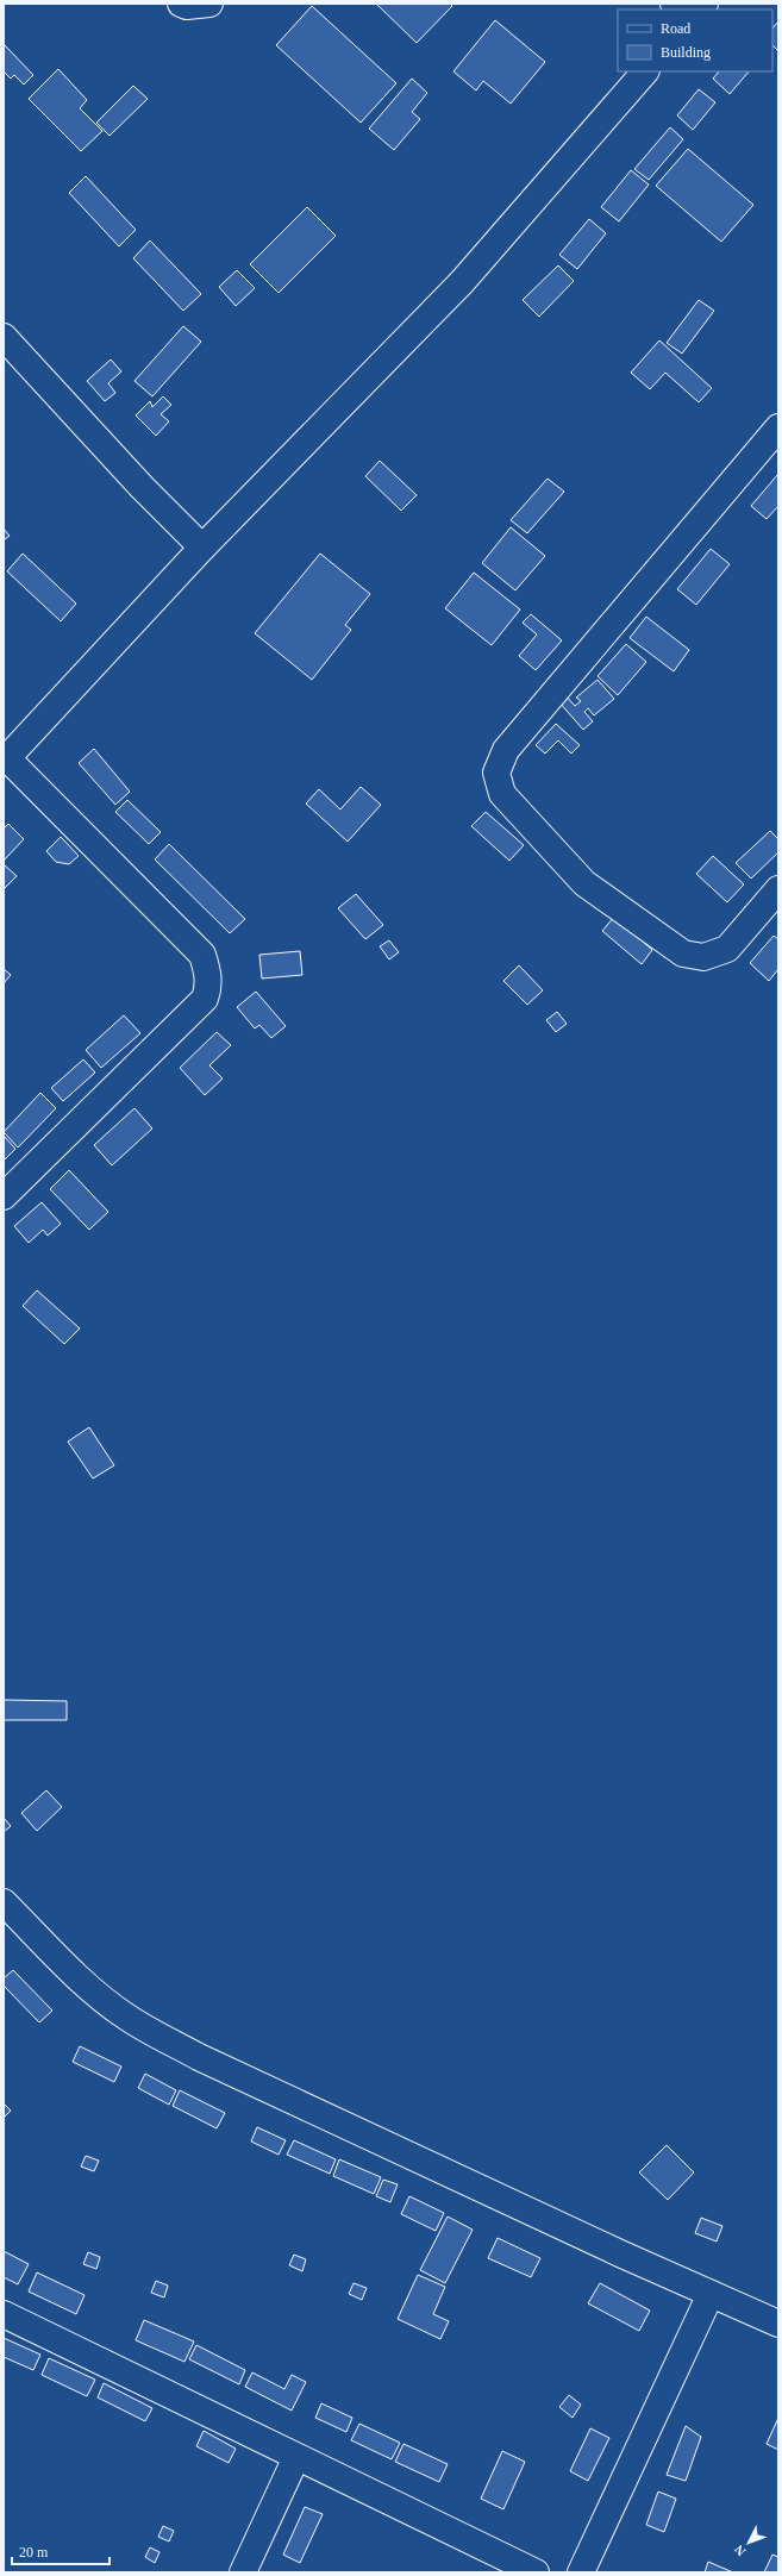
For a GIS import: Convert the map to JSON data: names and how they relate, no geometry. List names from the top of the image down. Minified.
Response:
{"legend":["Road","Building"],"scale_bar":"20 m","north":"bottom left"}
